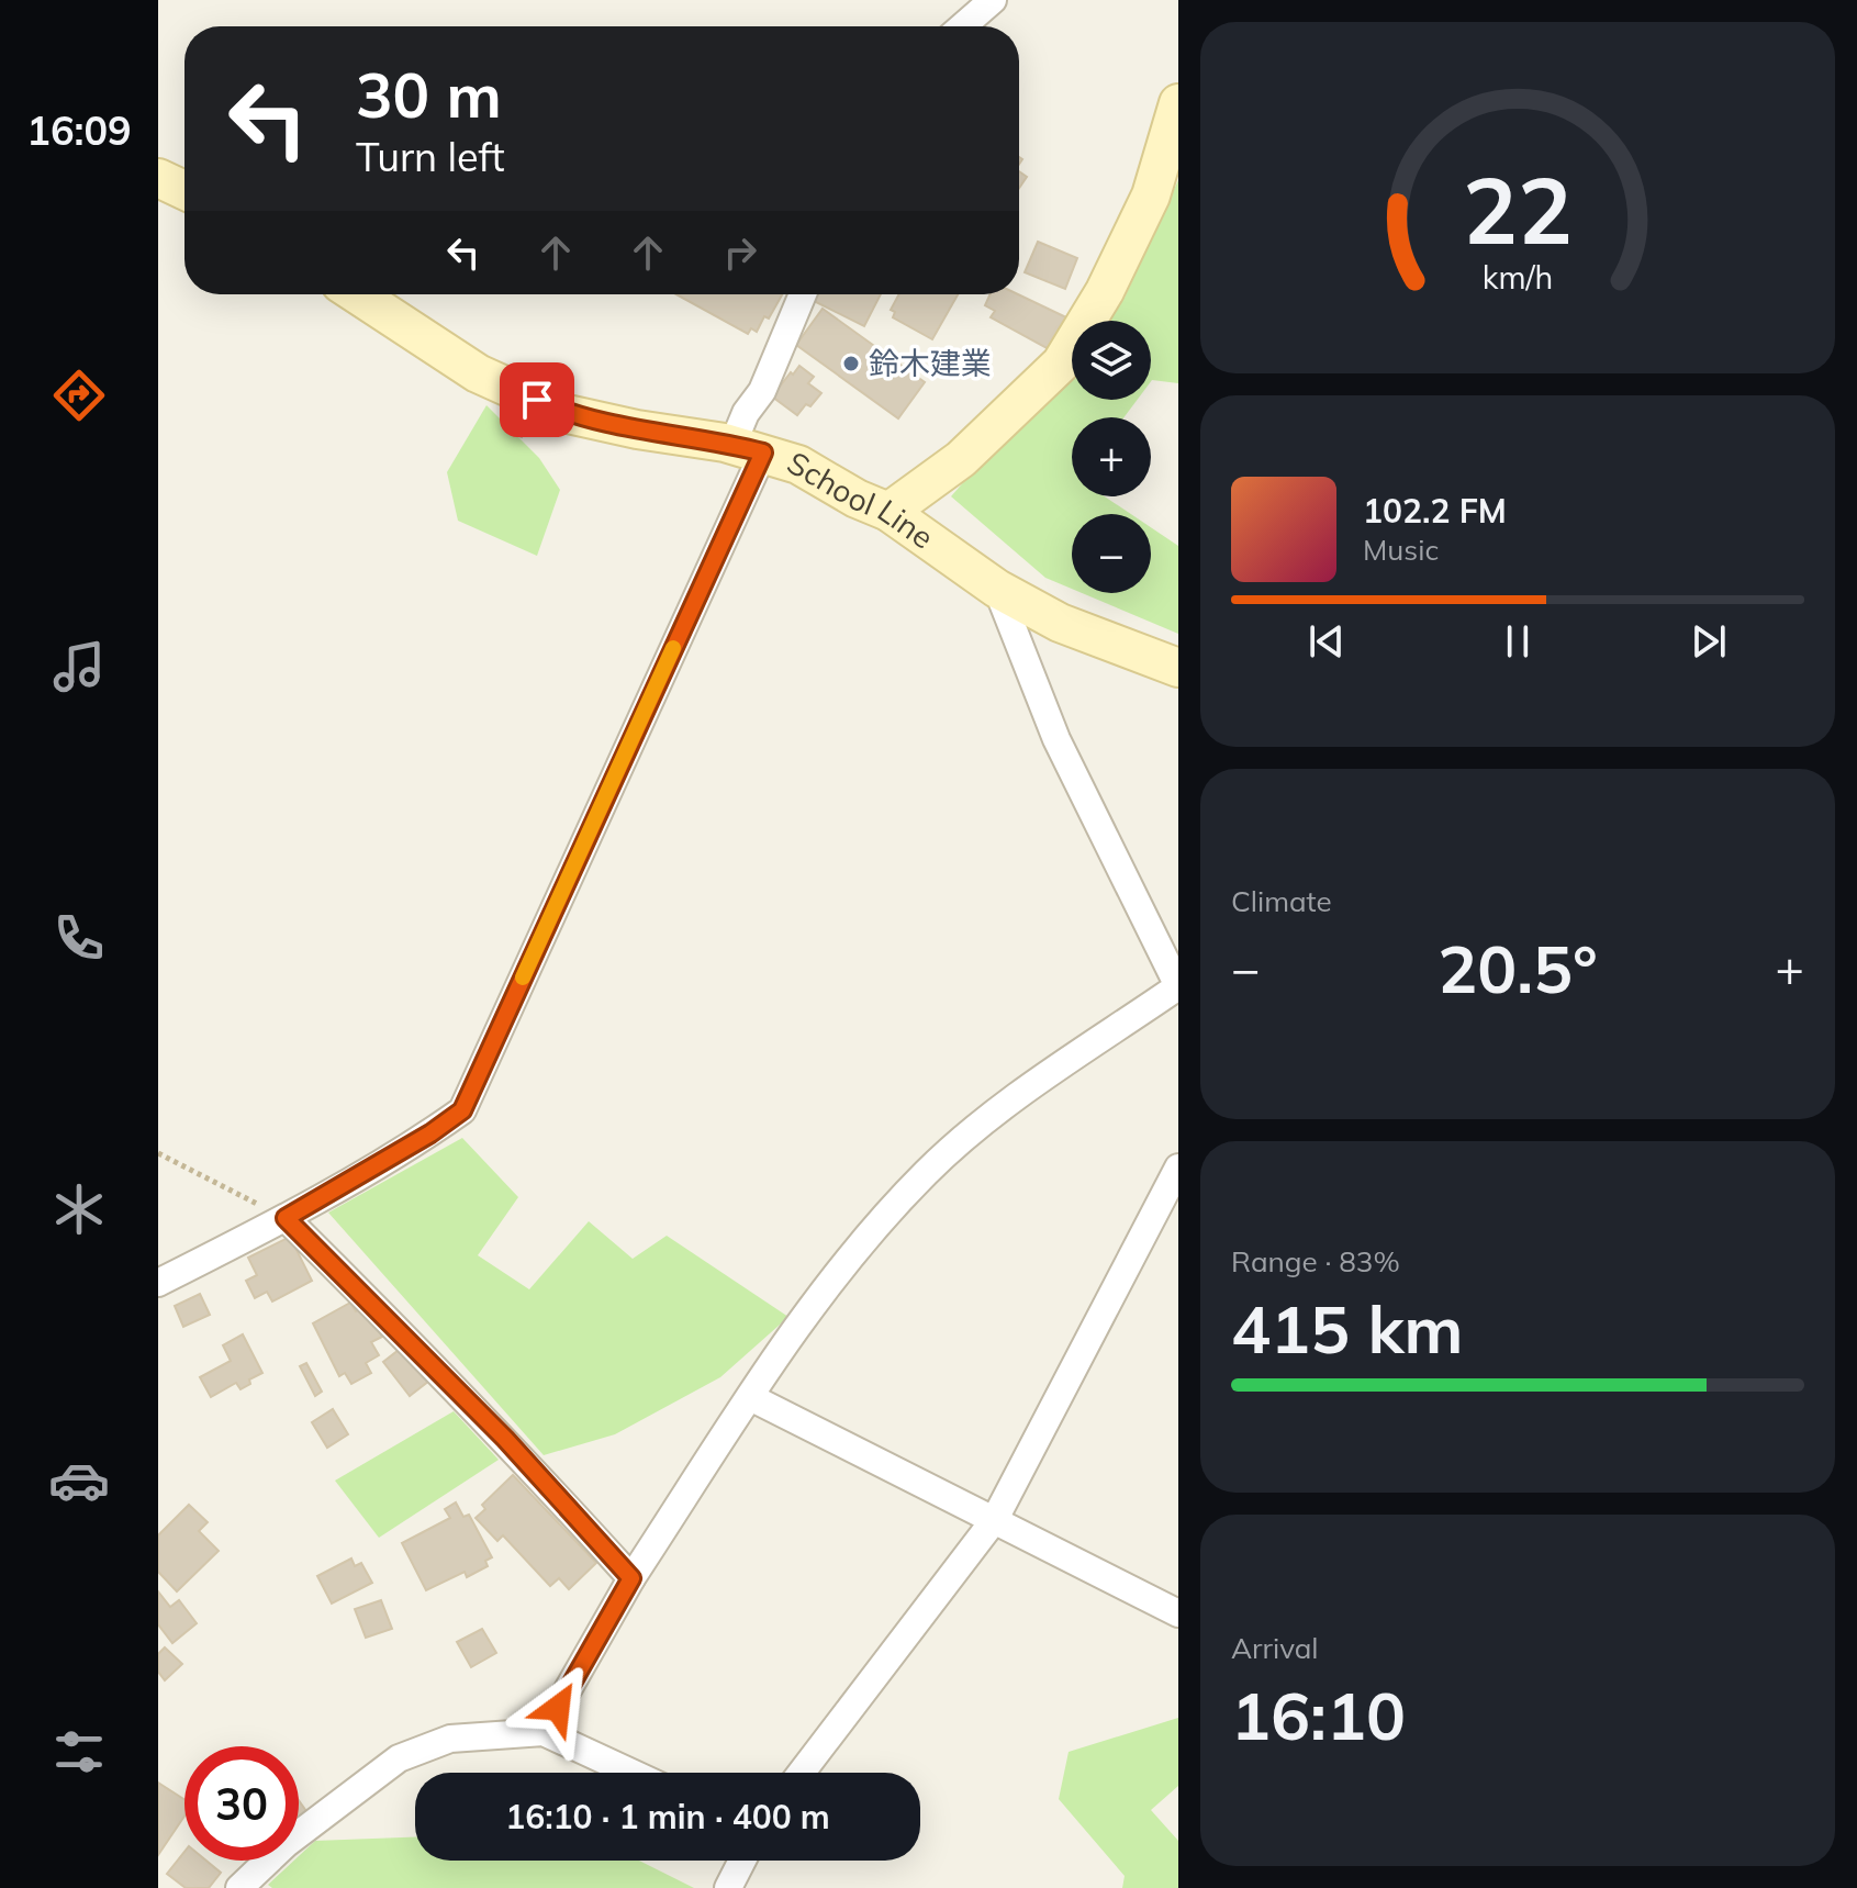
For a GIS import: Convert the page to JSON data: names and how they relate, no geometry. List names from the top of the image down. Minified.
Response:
{"streets":{"street":["School Line"]},"places":["鈴木建業"],"page":{"tabs":"16:09","turn":["30 m","Turn left"],"map_buttons":["+","−"],"song":["102.2 FM","Music"],"tile":["Climate",["Range · 83%","415 km"],["Arrival","16:10"]],"heat":["−","20.5°","+"],"limit":"30","trip":"16:10 · 1 min · 400 m","gauge":["22","km/h"]}}
